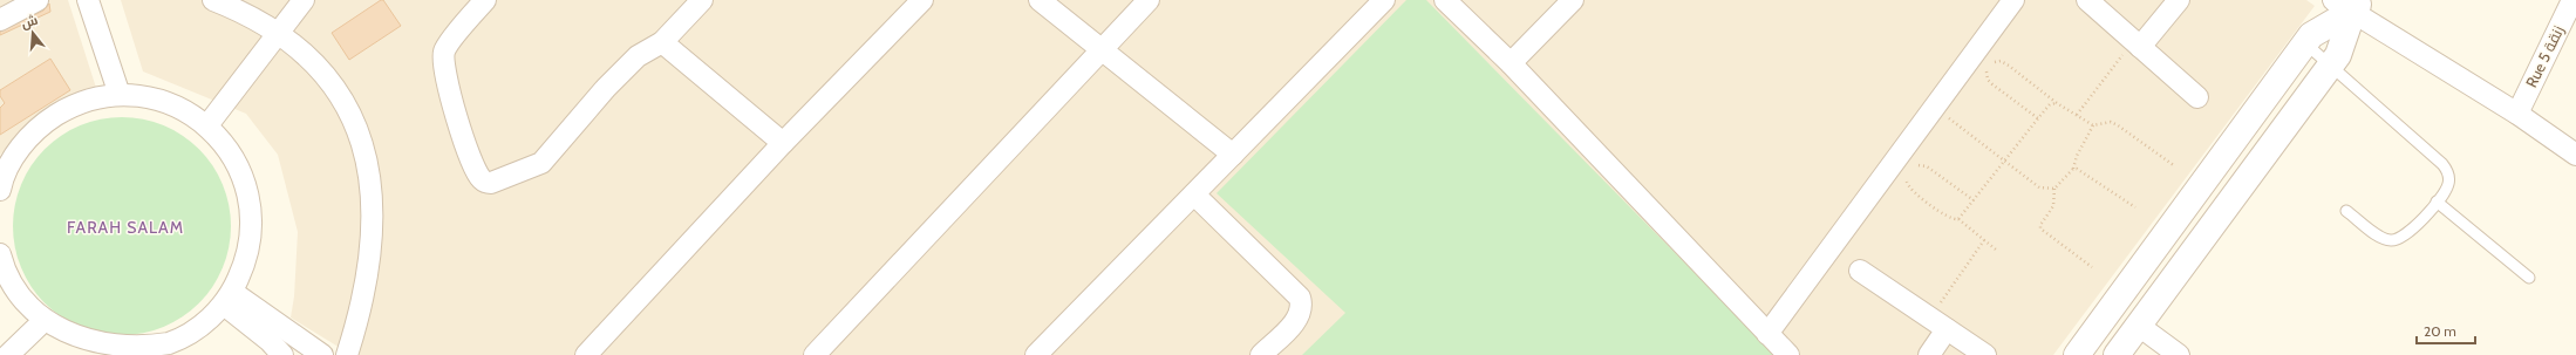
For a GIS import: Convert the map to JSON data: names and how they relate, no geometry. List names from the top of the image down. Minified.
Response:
{"streets":{"street":["Rue 5 زنقة"]},"districts":["FARAH SALAM"],"scale_bar":"20 m","north":"top"}
